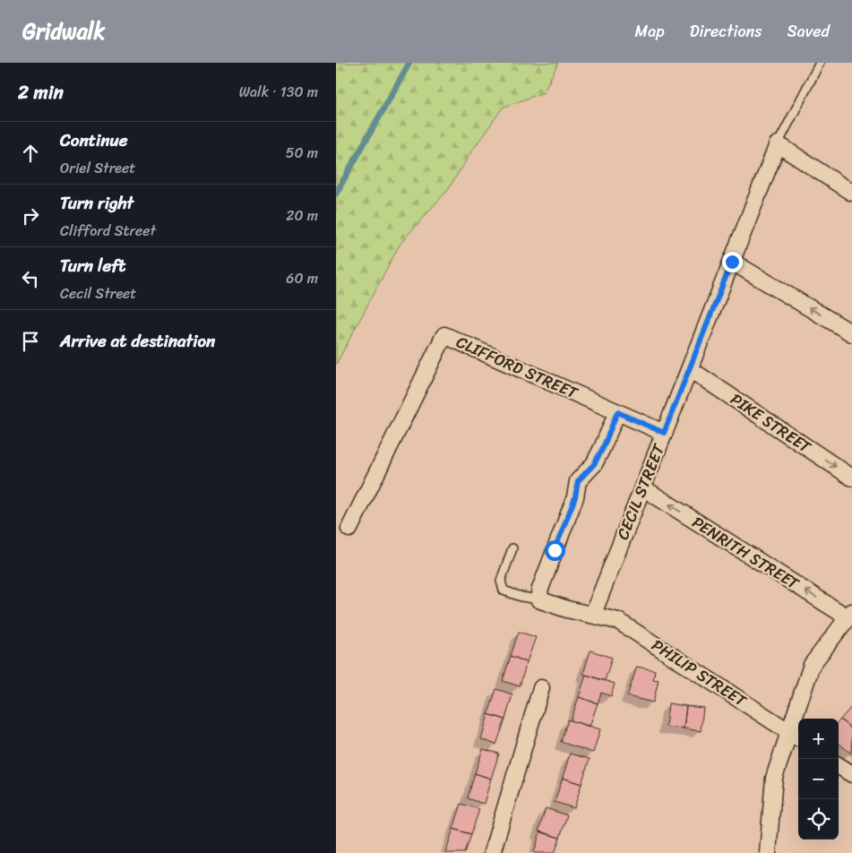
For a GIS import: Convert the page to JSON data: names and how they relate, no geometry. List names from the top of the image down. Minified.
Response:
{"streets":{"street":["CLIFFORD STREET","PIKE STREET","CECIL STREET","PENRITH STREET","PHILIP STREET"]},"crossings":[["CLIFFORD STREET","CECIL STREET"],["PIKE STREET","CECIL STREET"],["CECIL STREET","PENRITH STREET"],["CECIL STREET","PHILIP STREET"]],"one_way":["PENRITH STREET"],"page":{"header":"Gridwalk","nav":["Map","Directions","Saved"],"heading":["2 min","Walk · 130 m"],"list":[["Continue","Oriel Street","50 m"],["Turn right","Clifford Street","20 m"],["Turn left","Cecil Street","60 m"],"Arrive at destination"],"map_buttons":["+","−"]}}
